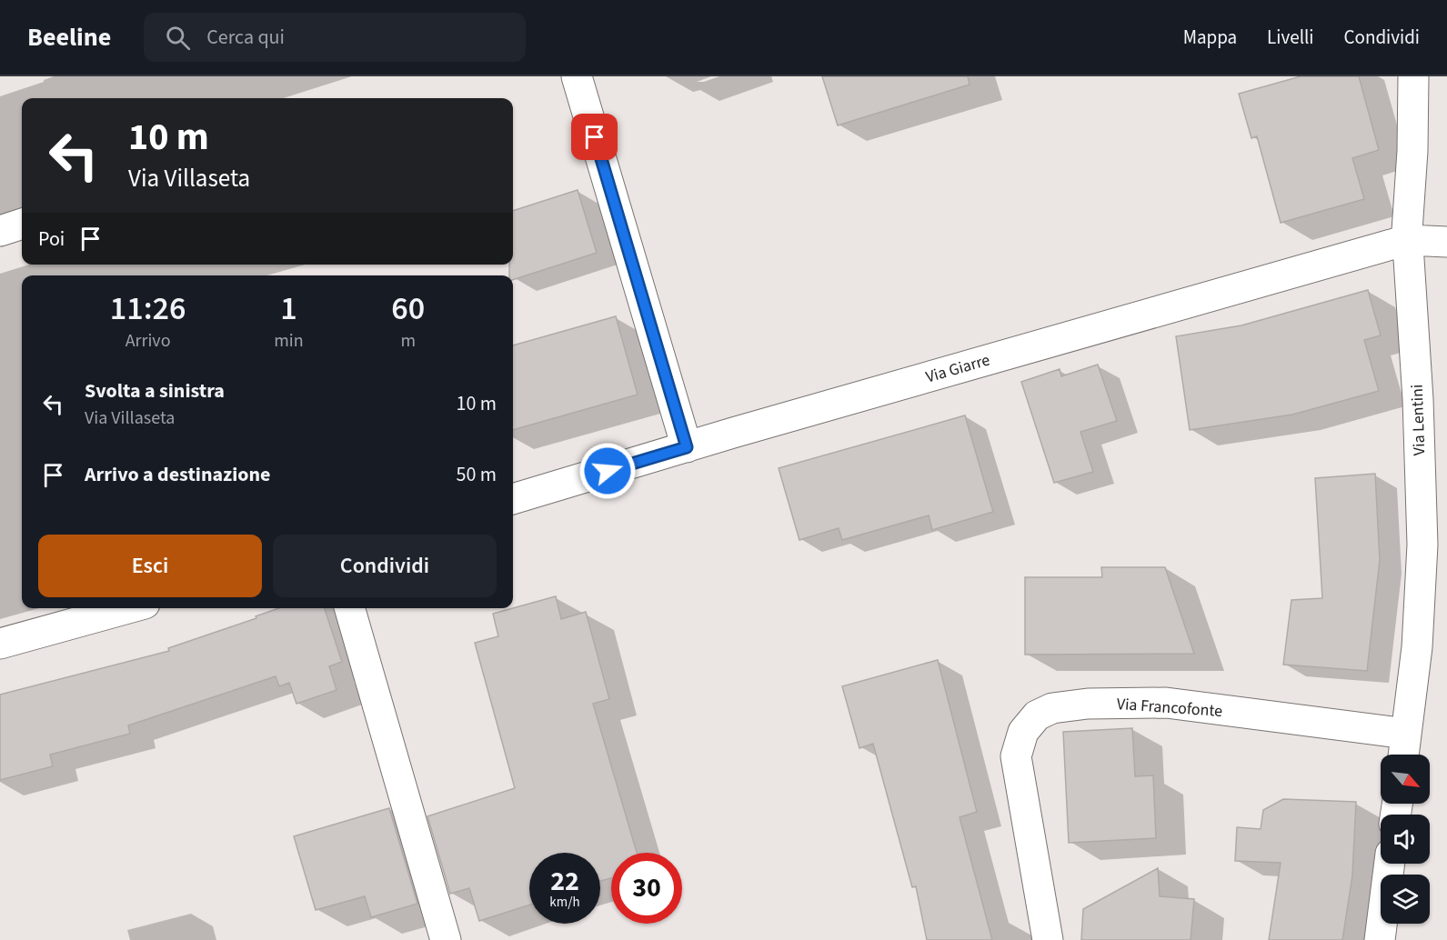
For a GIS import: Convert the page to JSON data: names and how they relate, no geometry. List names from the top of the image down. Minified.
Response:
{"streets":{"street":["Via Giarre","Via Lentini","Via Francofonte"]},"crossings":[["Via Giarre","Via Lentini"],["Via Lentini","Via Francofonte"]],"north":"bottom right","page":{"header":"Beeline","search":"Cerca qui","nav":["Mappa","Livelli","Condividi"],"turn":["10 m","Via Villaseta"],"then":"Poi","eta":["11:26","Arrivo","1","min","60","m"],"list":[{"name":"Svolta a sinistra","note":"Via Villaseta","value":"10 m"},{"name":"Arrivo a destinazione","value":"50 m"}],"buttons":["Esci","Condividi"],"speed":"22 km/h","limit":"30"}}
